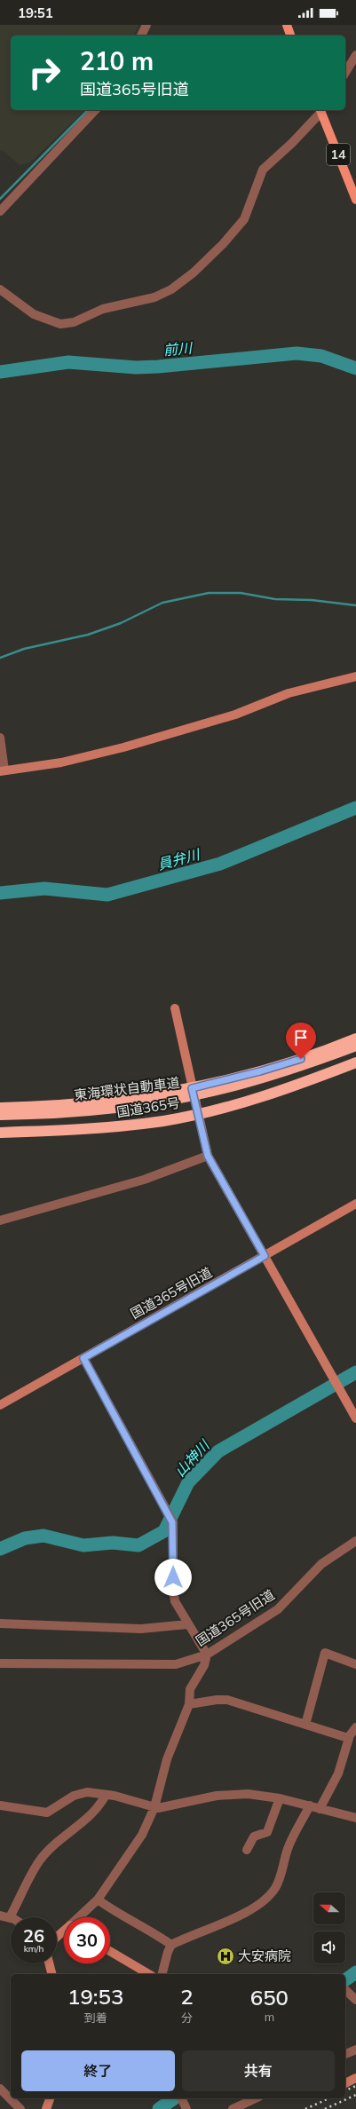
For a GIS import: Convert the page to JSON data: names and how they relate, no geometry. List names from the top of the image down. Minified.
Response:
{"streets":{"highway":["東海環状自動車道","国道365号"],"main road":["14"],"street":["国道365号旧道"]},"water":["前川","員弁川","山神川"],"places":{"hospital":["大安病院"]},"north":"left","page":{"status":"19:51","turn":["210 m","国道365号旧道"],"speed":"26 km/h","limit":"30","eta":["19:53","到着","2","分","650","m"],"buttons":["終了","共有"]}}
